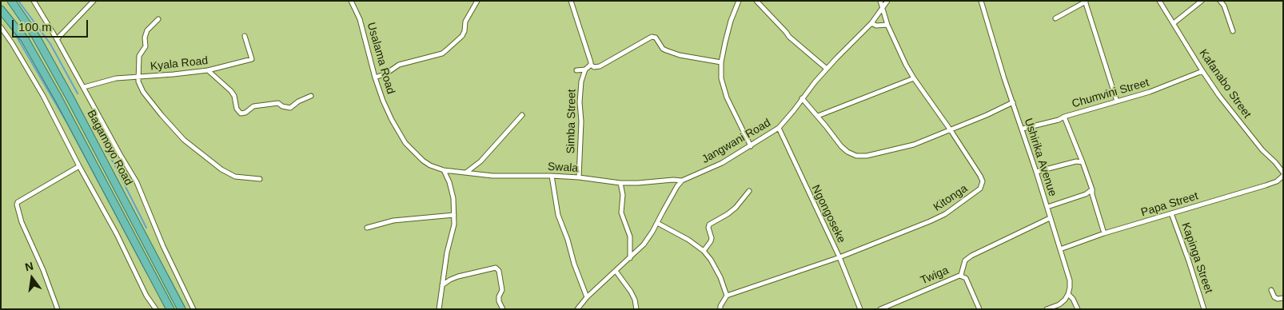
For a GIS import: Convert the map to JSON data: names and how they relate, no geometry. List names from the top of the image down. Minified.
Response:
{"streets":{"highway":["Bagamoyo Road"],"street":["Usalama Road","Kyala Road","Kafanabo Street","Chumvini Street","Simba Street","Jangwani Road","Ushirika Avenue","Swala","Kitonga","Papa Street","Ngongoseke","Kapinga Street","Twiga"]},"crossings":[["Usalama Road","Swala"],["Kafanabo Street","Chumvini Street"],["Chumvini Street","Ushirika Avenue"],["Simba Street","Swala"],["Jangwani Road","Swala"],["Jangwani Road","Kitonga"],["Jangwani Road","Ngongoseke"],["Ushirika Avenue","Papa Street"],["Kitonga","Ngongoseke"],["Papa Street","Kapinga Street"]],"scale_bar":"100 m","north":"top"}
